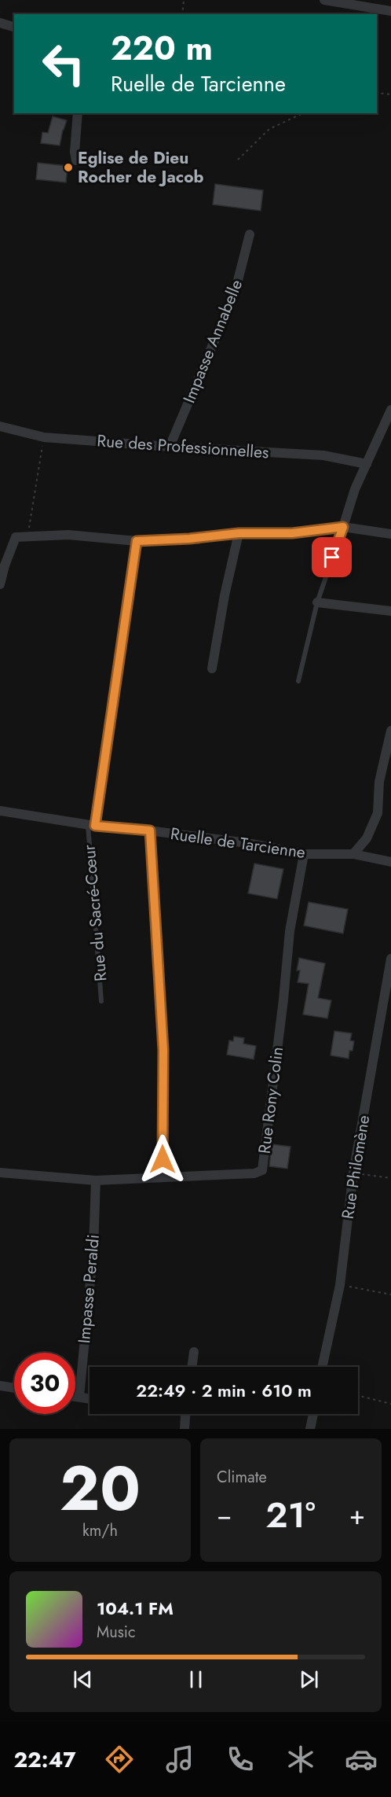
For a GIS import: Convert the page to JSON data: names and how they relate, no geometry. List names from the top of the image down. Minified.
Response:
{"streets":{"street":["Impasse Annabelle","Rue des Professionnelles","Ruelle de Tarcienne","Rue du Sacré-Cœur","Rue Rony Colin","Rue Philomène","Impasse Peraldi"]},"crossings":[["Impasse Annabelle","Rue des Professionnelles"],["Ruelle de Tarcienne","Rue du Sacré-Cœur"],["Ruelle de Tarcienne","Rue Rony Colin"],["Rue Rony Colin","Impasse Peraldi"]],"places":["Eglise de Dieu Rocher de Jacob"],"page":{"turn":["220 m","Ruelle de Tarcienne"],"limit":"30","trip":"22:49 · 2 min · 610 m","tile":[["20","km/h"],"Climate"],"heat":["−","21°","+"],"song":["104.1 FM","Music"],"tabs":"22:47"}}
